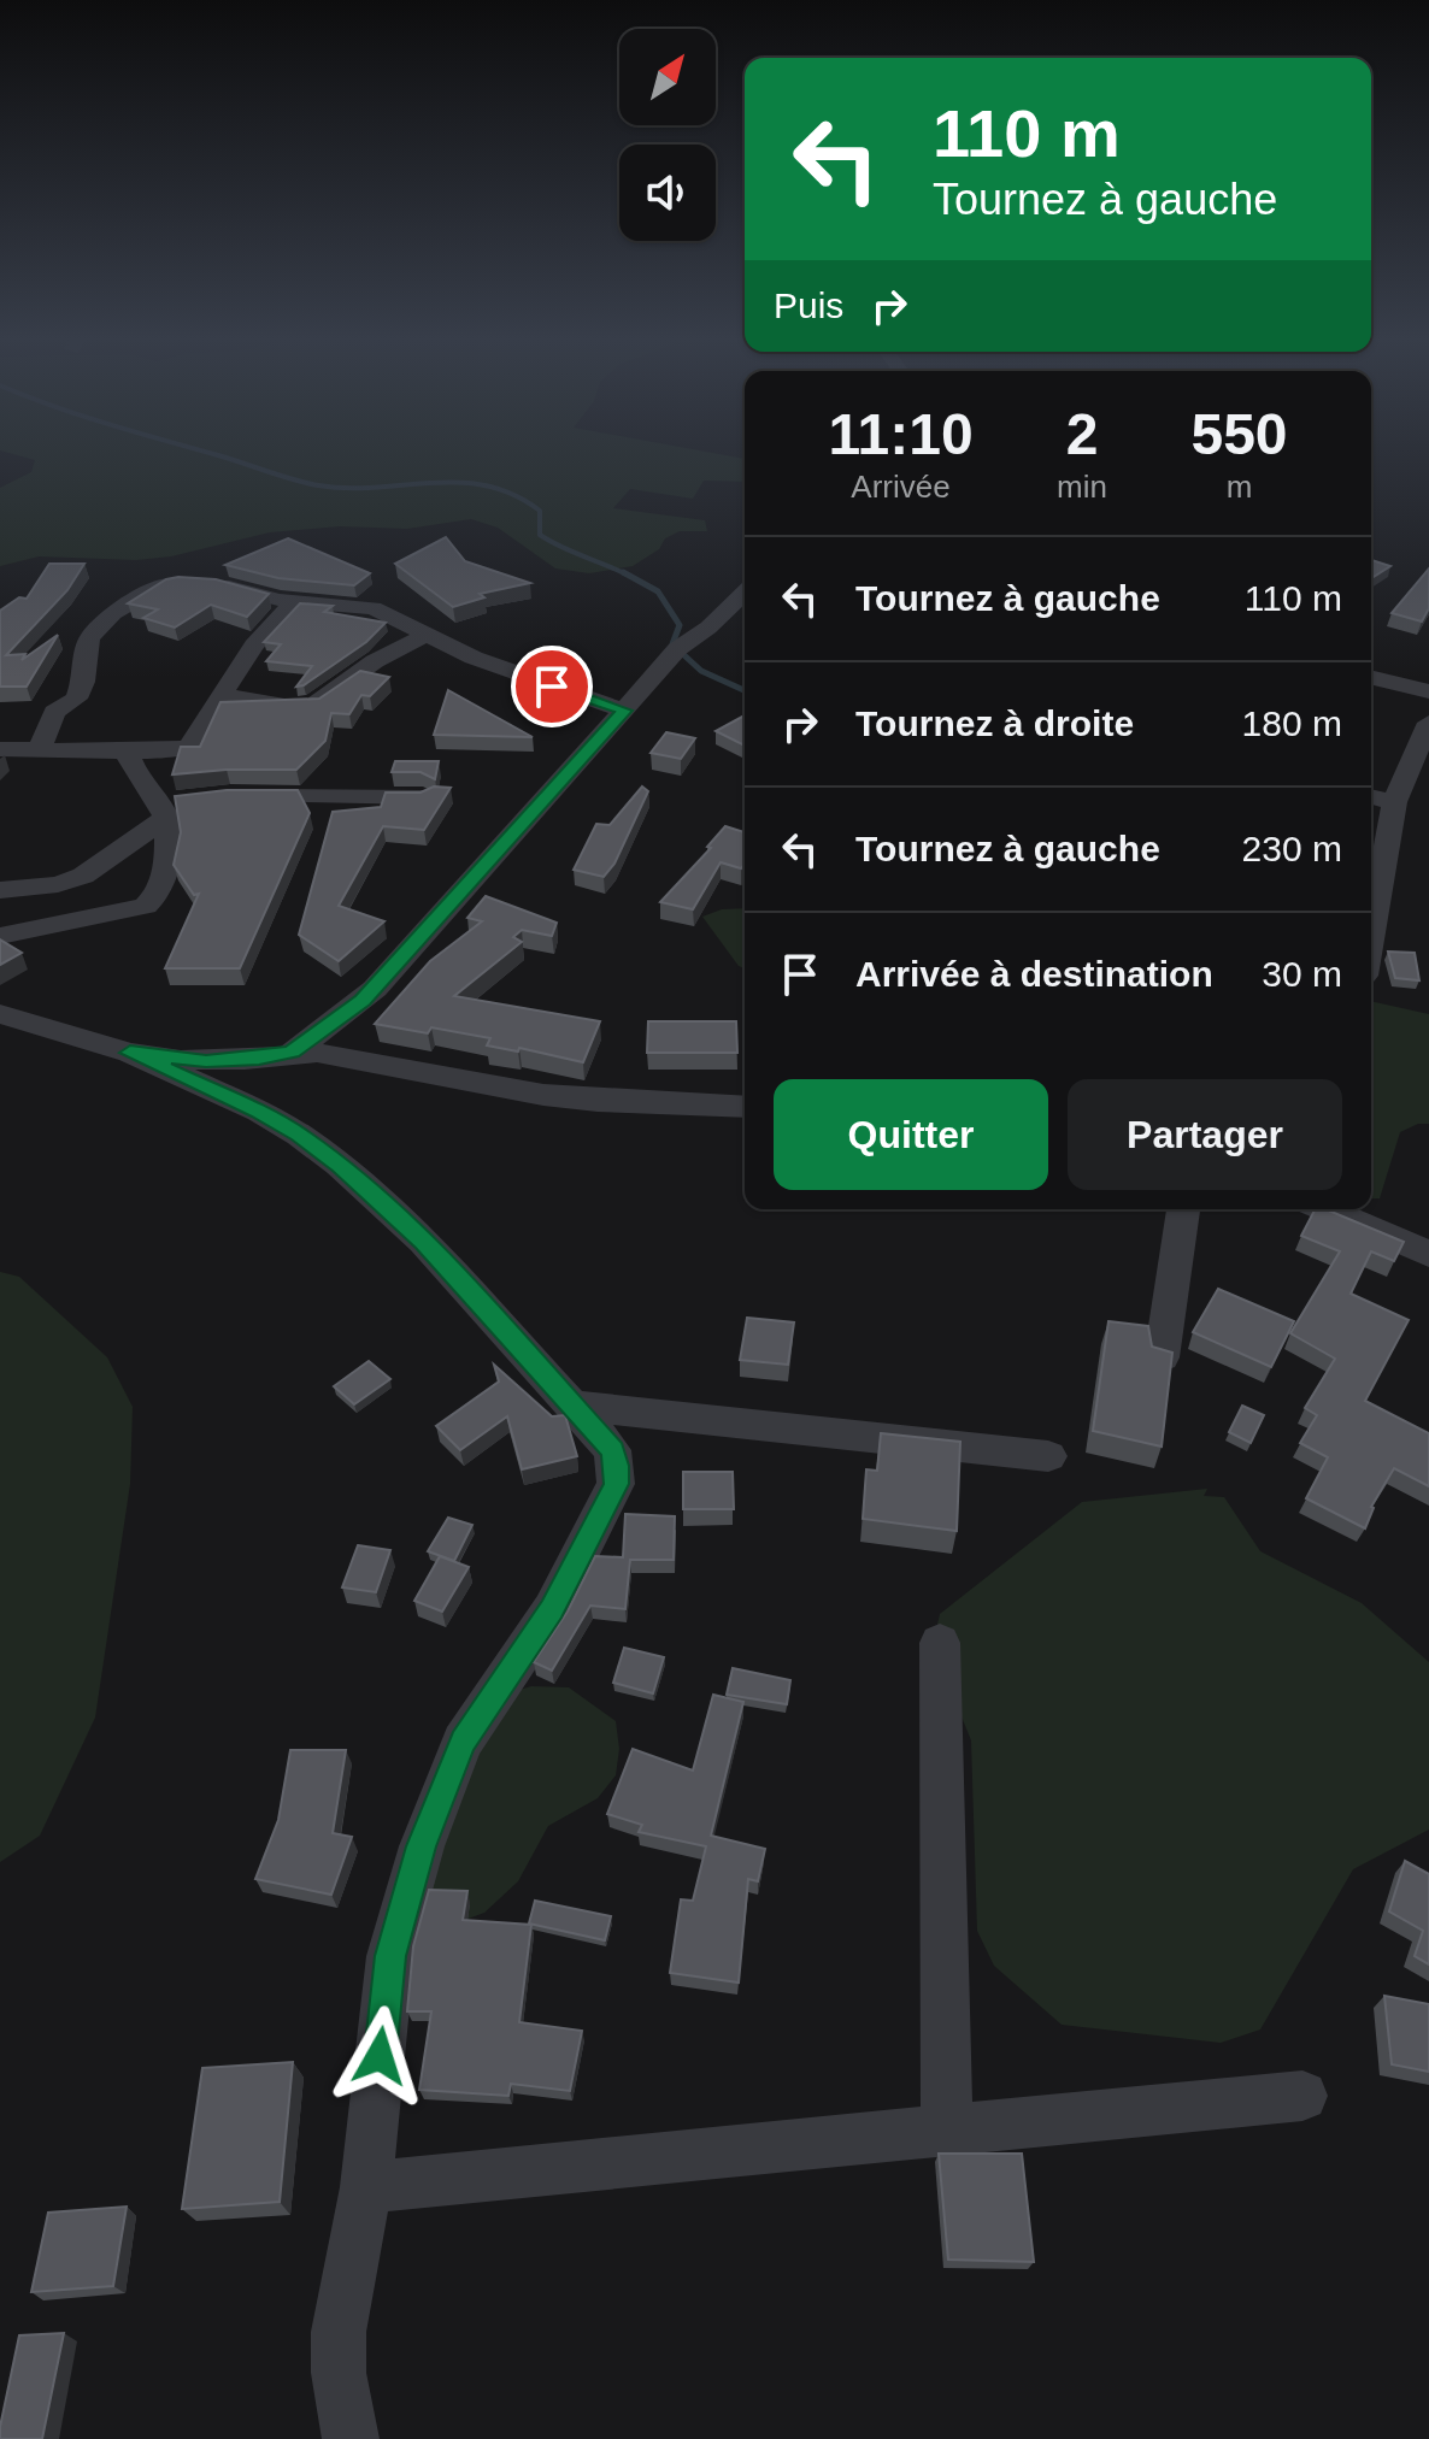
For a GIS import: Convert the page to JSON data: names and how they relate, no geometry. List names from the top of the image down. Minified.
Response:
{"north":"top right","page":{"turn":["110 m","Tournez à gauche"],"then":"Puis","eta":["11:10","Arrivée","2","min","550","m"],"list":[{"name":"Tournez à gauche","value":"110 m"},{"name":"Tournez à droite","value":"180 m"},{"name":"Tournez à gauche","value":"230 m"},{"name":"Arrivée à destination","value":"30 m"}],"buttons":["Quitter","Partager"]}}
